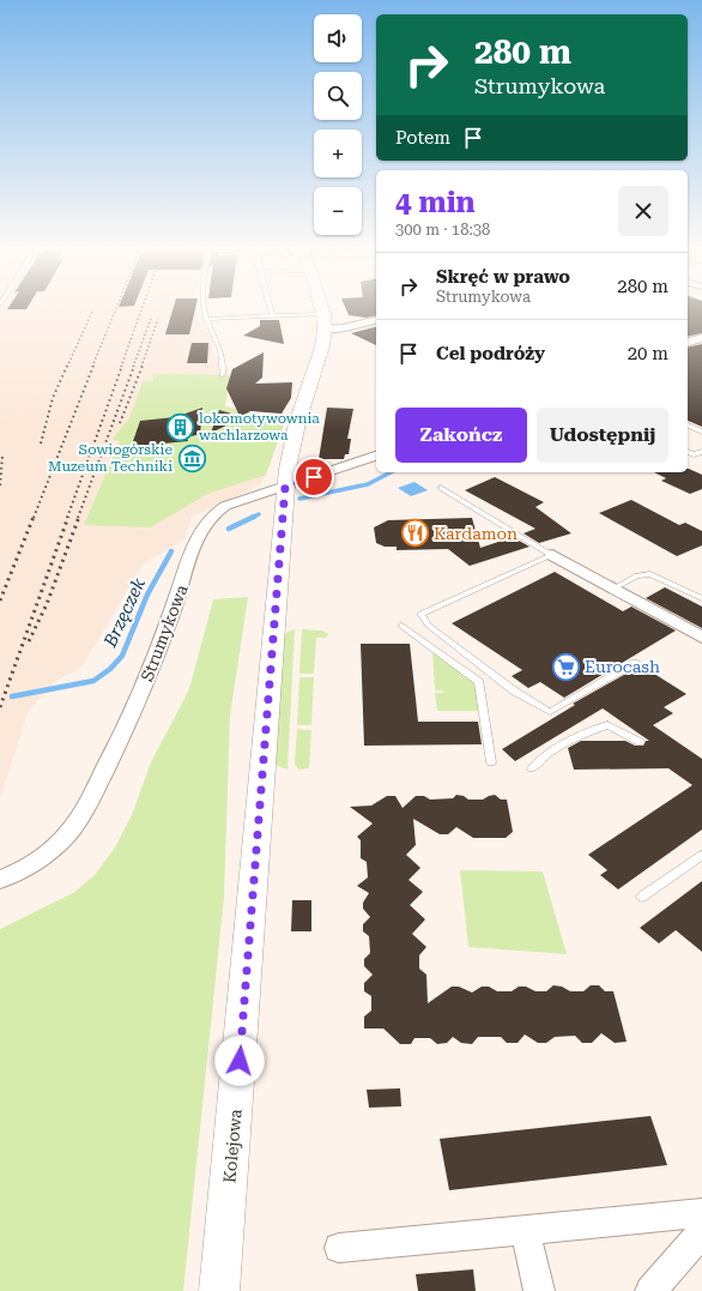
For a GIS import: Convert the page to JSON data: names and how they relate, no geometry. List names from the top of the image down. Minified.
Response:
{"streets":{"street":["Strumykowa","Kolejowa"]},"crossings":[["Strumykowa","Kolejowa"]],"water":["Brzęczek"],"places":{"building":["lokomotywownia wachlarzowa"],"museum":["Sowiogórskie Muzeum Techniki"],"restaurant":["Kardamon"],"supermarket":["Eurocash"]},"page":{"map_buttons":["+","−"],"turn":["280 m","Strumykowa"],"then":"Potem","heading":["4 min","300 m · 18:38"],"list":[{"name":"Skręć w prawo","note":"Strumykowa","value":"280 m"},{"name":"Cel podróży","value":"20 m"}],"buttons":["Zakończ","Udostępnij"]}}
